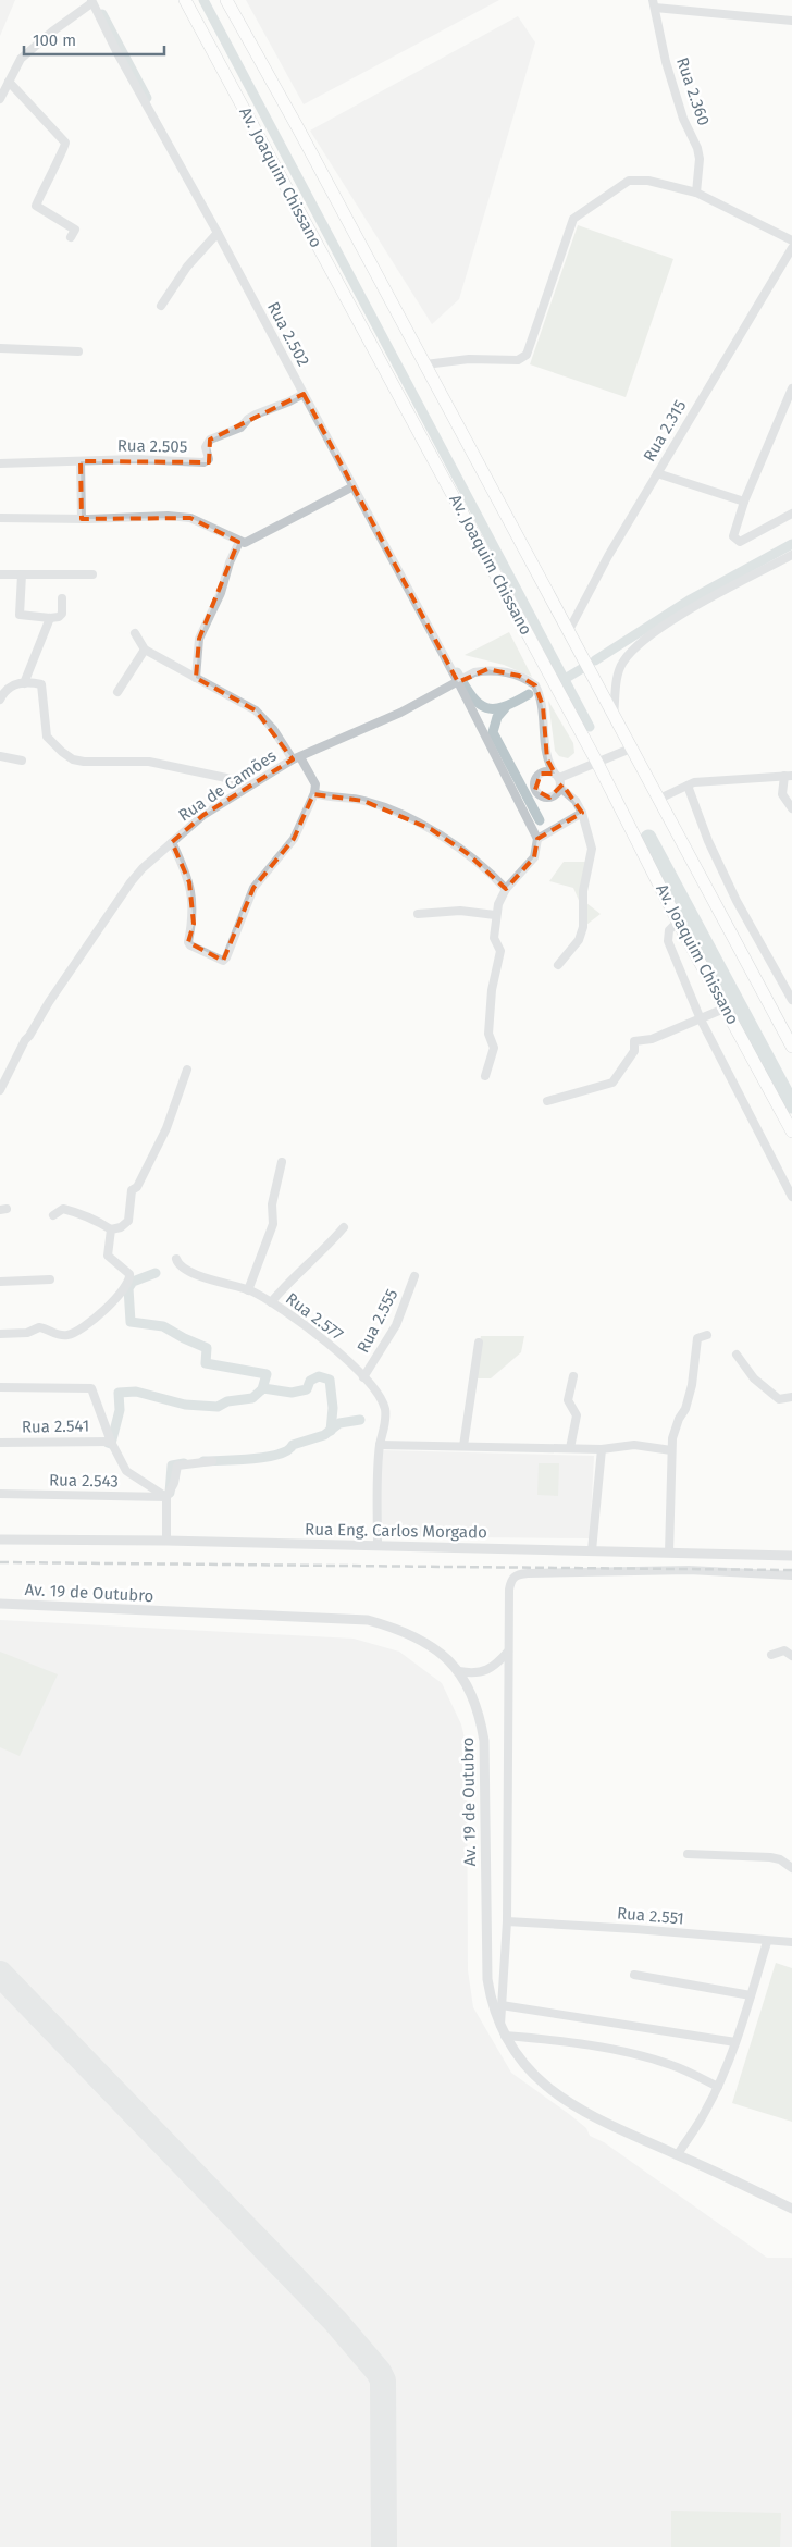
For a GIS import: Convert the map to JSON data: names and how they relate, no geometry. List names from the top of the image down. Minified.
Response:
{"streets":{"main road":["Av. Joaquim Chissano"],"street":["Rua 2.360","Rua 2.502","Rua 2.315","Rua 2.505","Rua de Camões","Rua 2.577","Rua 2.555","Rua 2.541","Rua 2.543","Rua Eng. Carlos Morgado","Av. 19 de Outubro","Rua 2.551"]},"crossings":[["Rua 2.502","Rua 2.505"],["Rua 2.502","Rua de Camões"],["Rua 2.577","Rua 2.555"],["Rua 2.577","Rua Eng. Carlos Morgado"]],"scale_bar":"100 m"}
